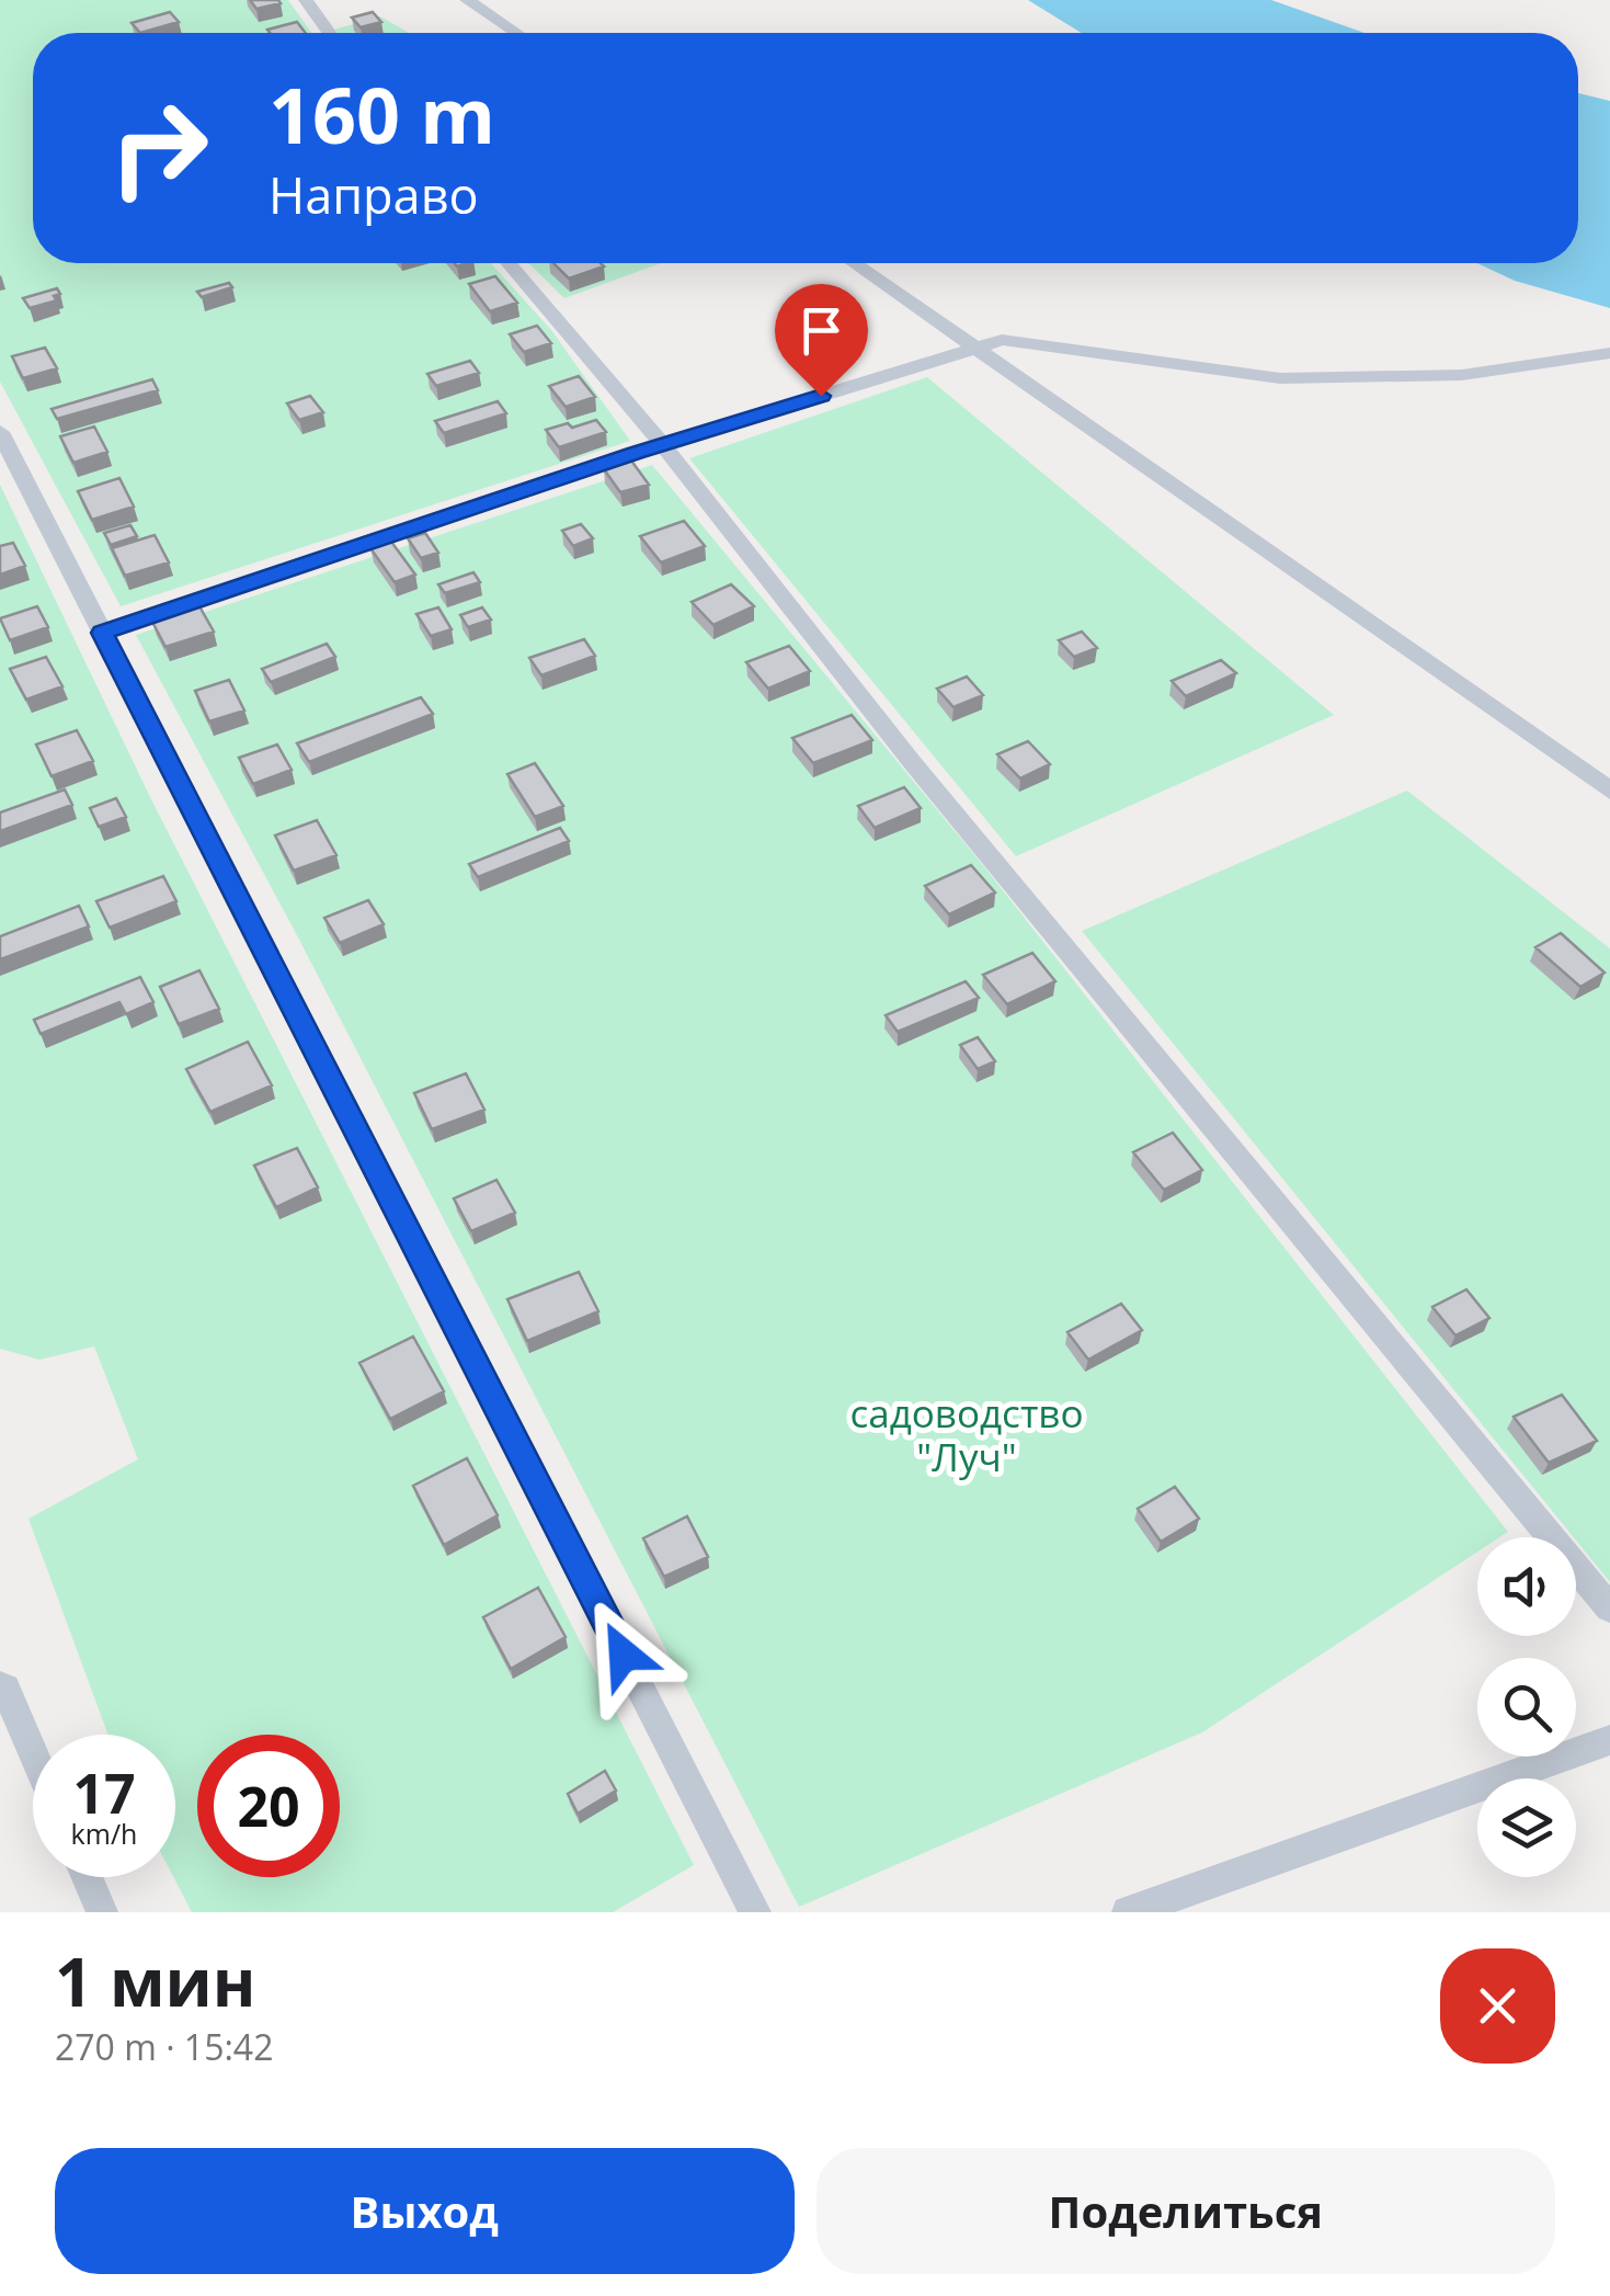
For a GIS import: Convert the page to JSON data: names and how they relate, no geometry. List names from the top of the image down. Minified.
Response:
{"parks":["садоводство \"Луч\""],"page":{"turn":["160 m","Направо"],"speed":"17 km/h","limit":"20","heading":["1 мин","270 m · 15:42"],"buttons":["Выход","Поделиться"]}}
